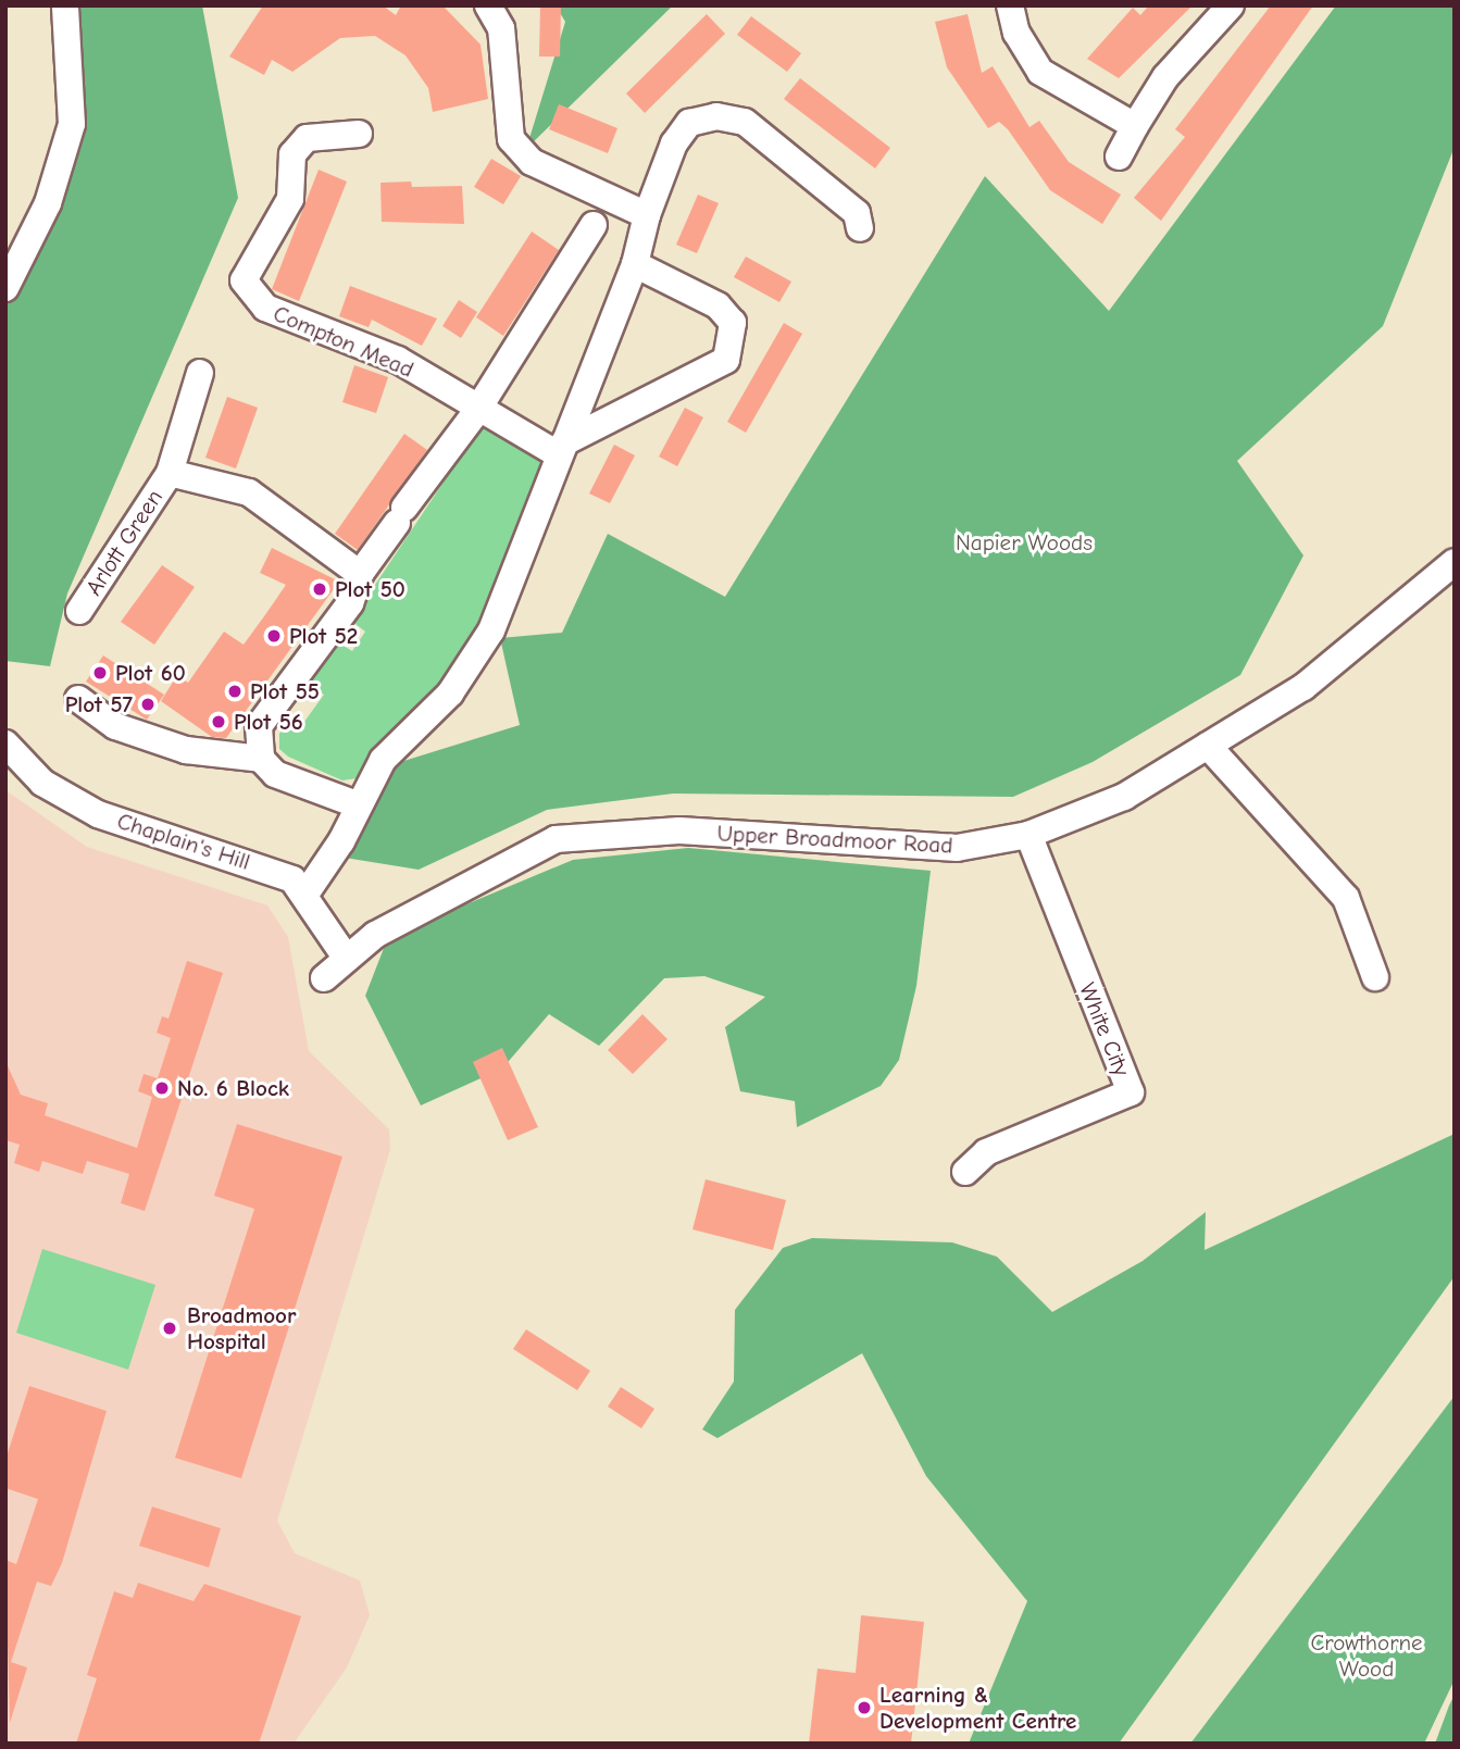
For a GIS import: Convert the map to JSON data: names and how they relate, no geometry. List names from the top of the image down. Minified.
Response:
{"streets":{"street":["Compton Mead","Arlott Green","Upper Broadmoor Road","Chaplain's Hill","White City"]},"crossings":[["Upper Broadmoor Road","Chaplain's Hill"],["Upper Broadmoor Road","White City"]],"parks":["Napier Woods","Crowthorne Wood"],"places":["Plot 50","Plot 52","Plot 60","Plot 55","Plot 57","Plot 56","No. 6 Block","Broadmoor Hospital","Learning & Development Centre"]}
